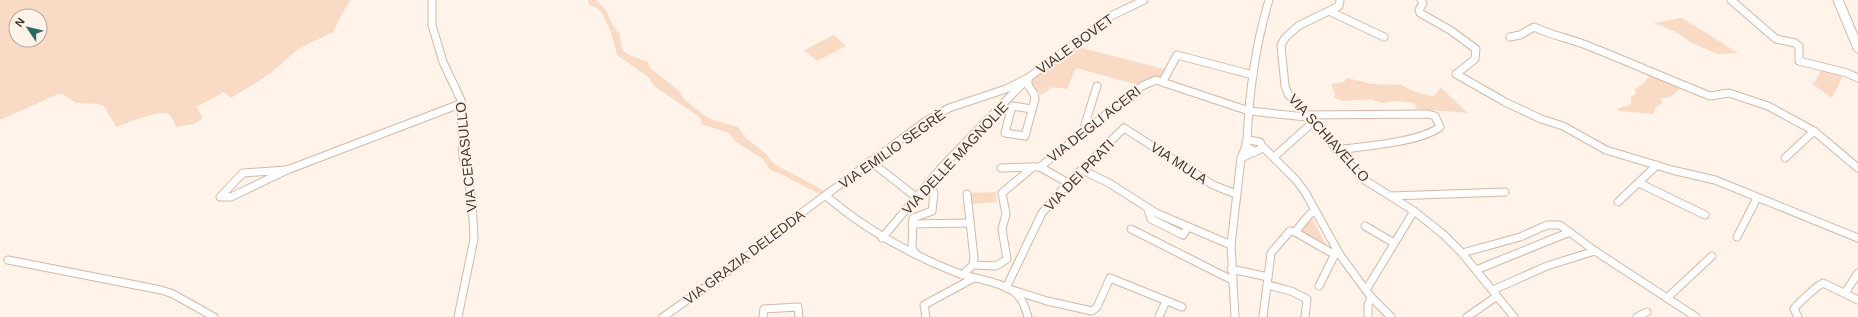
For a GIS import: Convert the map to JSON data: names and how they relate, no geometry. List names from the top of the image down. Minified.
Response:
{"streets":{"street":["VIALE BOVET","VIA DEGLI ACERI","VIA SCHIAVELLO","VIA EMILIO SEGRÈ","VIA CERASULLO","VIA DELLE MAGNOLIE","VIA MULA","VIA DEI PRATI","VIA GRAZIA DELEDDA"]},"crossings":[["VIALE BOVET","VIA EMILIO SEGRÈ"],["VIALE BOVET","VIA DELLE MAGNOLIE"],["VIA DEGLI ACERI","VIA DEI PRATI"],["VIA EMILIO SEGRÈ","VIA GRAZIA DELEDDA"],["VIA MULA","VIA DEI PRATI"]],"north":"top left"}
